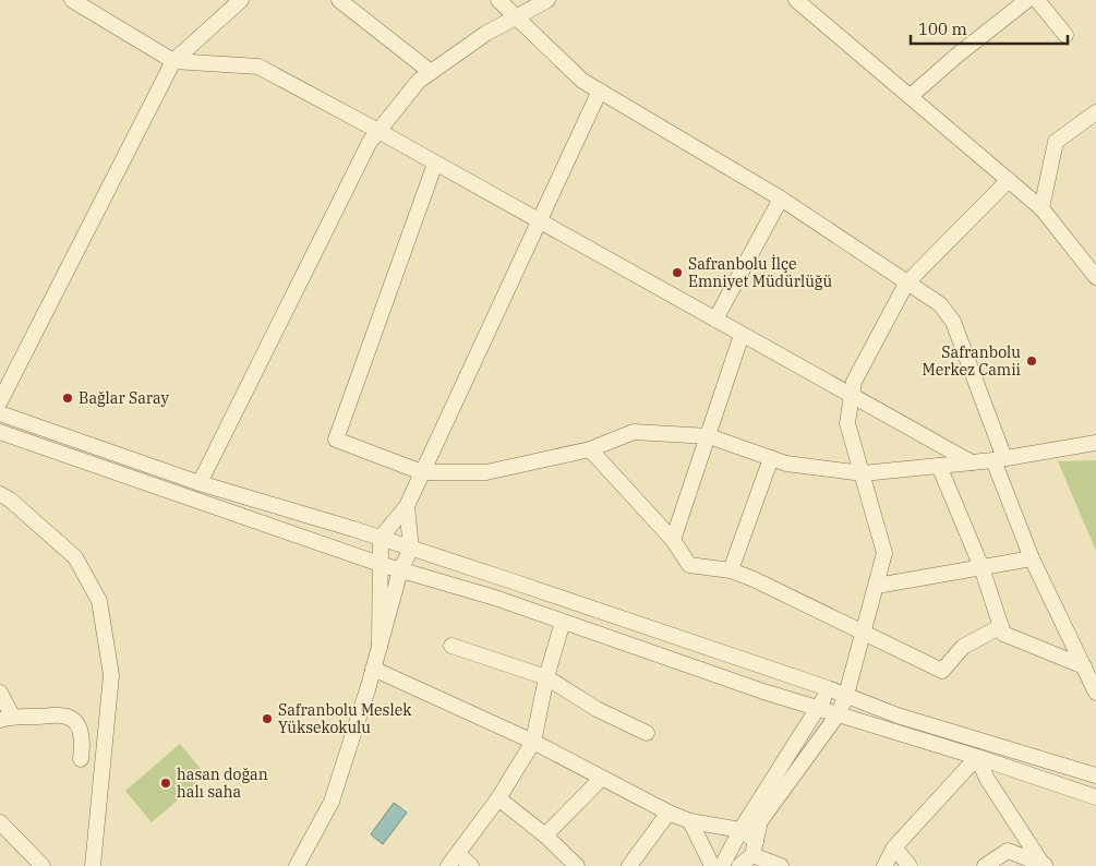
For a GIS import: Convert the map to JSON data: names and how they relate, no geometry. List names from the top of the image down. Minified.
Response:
{"places":["Safranbolu İlçe Emniyet Müdürlüğü","Safranbolu Merkez Camii","Bağlar Saray","Safranbolu Meslek Yüksekokulu","hasan doğan halı saha"],"scale_bar":"100 m"}
